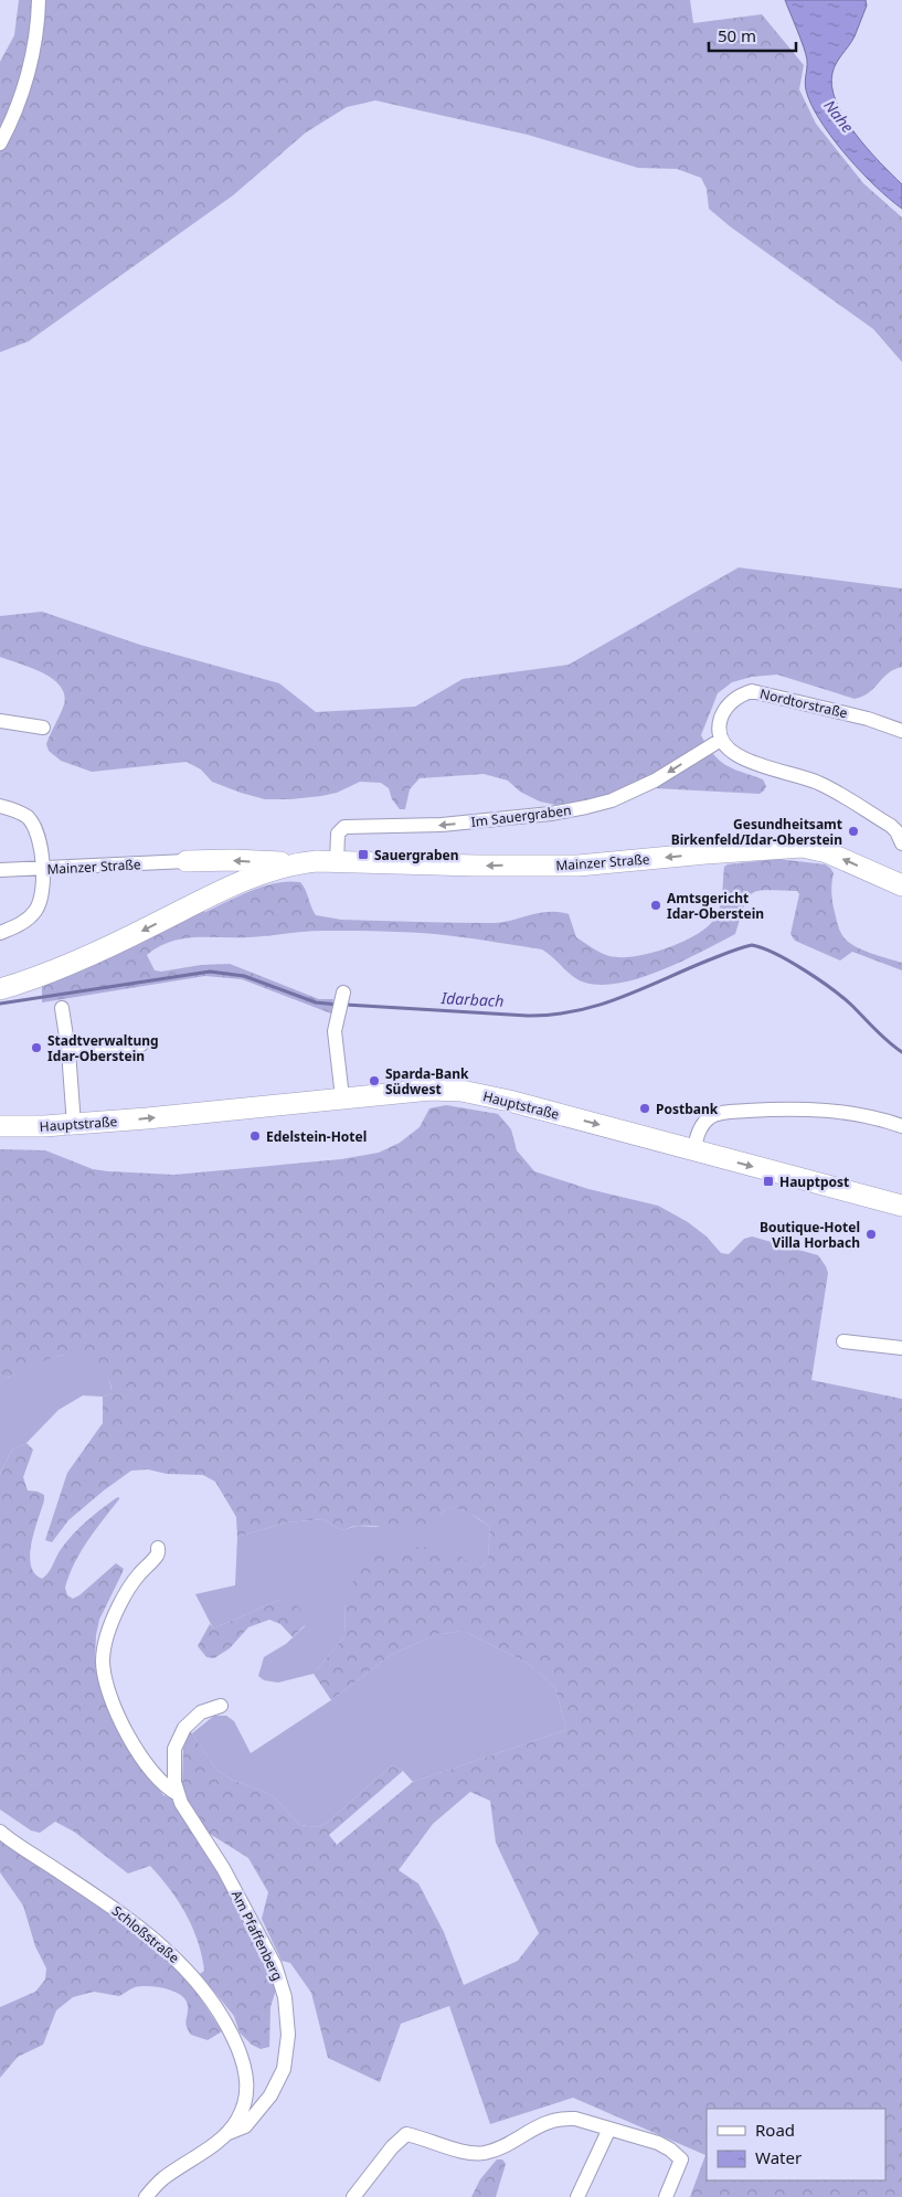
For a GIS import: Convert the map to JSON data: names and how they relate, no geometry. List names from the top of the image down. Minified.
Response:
{"streets":{"main road":["Mainzer Straße","Hauptstraße"],"street":["Nordtorstraße","Im Sauergraben","Schloßstraße","Am Pfaffenberg"]},"crossings":[["Nordtorstraße","Im Sauergraben"],["Im Sauergraben","Mainzer Straße"],["Schloßstraße","Am Pfaffenberg"]],"one_way":["Im Sauergraben","Mainzer Straße","Hauptstraße"],"water":["Nahe","Idarbach"],"places":{"other":["Gesundheitsamt Birkenfeld/Idar-Oberstein","Amtsgericht Idar-Oberstein","Stadtverwaltung Idar-Oberstein","Sparda-Bank Südwest","Postbank","Edelstein-Hotel","Boutique-Hotel Villa Horbach"],"transit":["Sauergraben","Hauptpost"]},"legend":["Road","Water"],"scale_bar":"50 m"}
